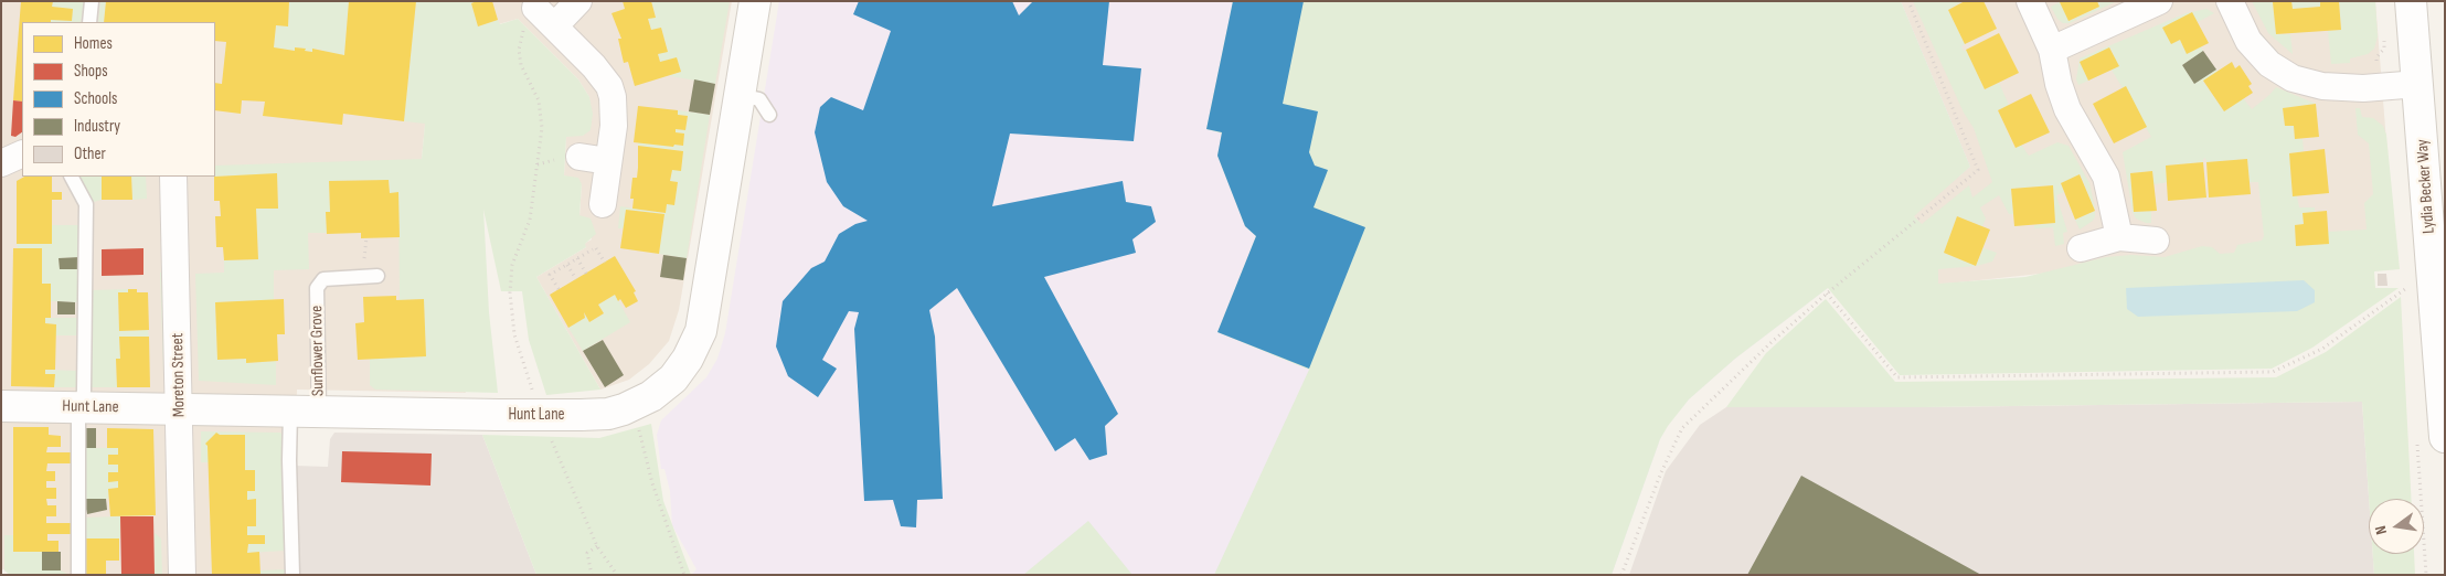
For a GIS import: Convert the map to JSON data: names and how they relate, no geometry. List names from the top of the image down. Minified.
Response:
{"streets":{"street":["Lydia Becker Way","Moreton Street","Hunt Lane"],"lane":["Sunflower Grove"]},"crossings":[["Sunflower Grove","Hunt Lane"],["Moreton Street","Hunt Lane"]],"legend":["Homes","Shops","Schools","Industry","Other"],"north":"left"}
